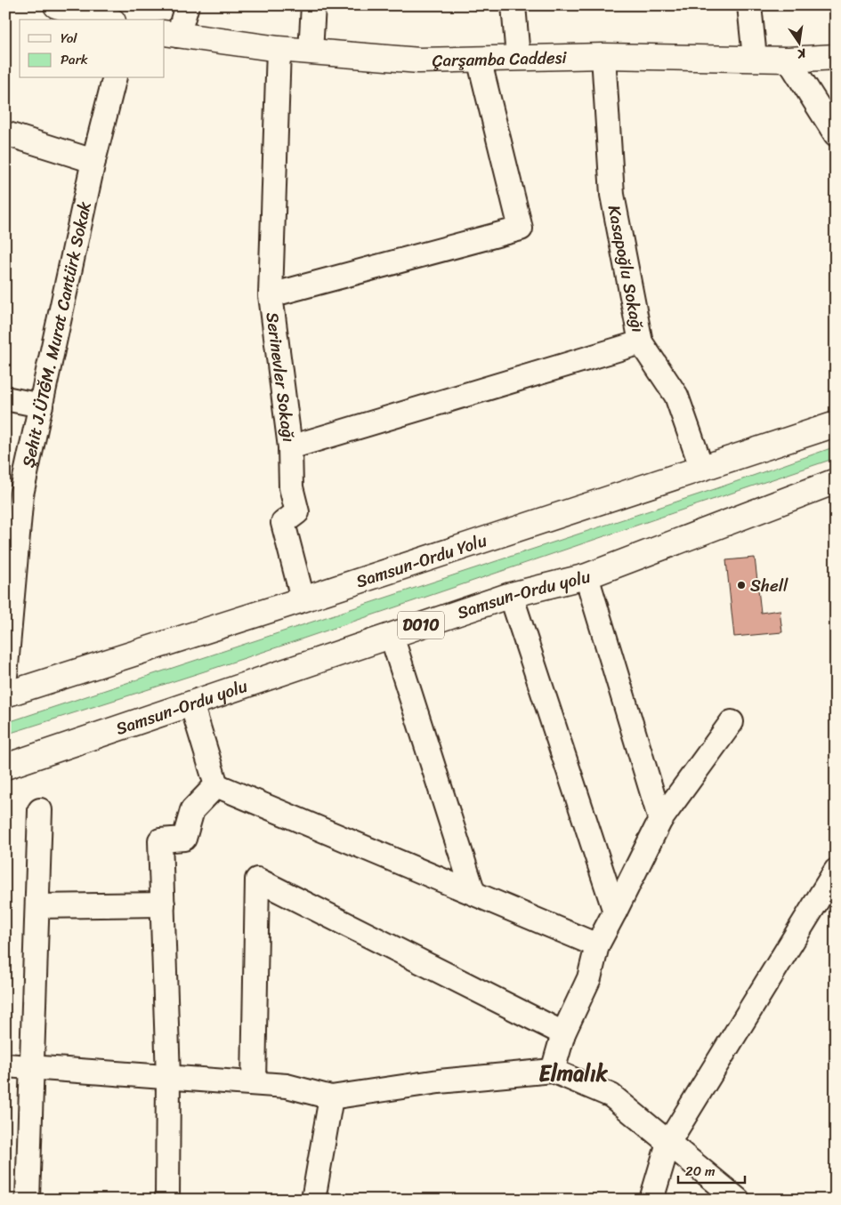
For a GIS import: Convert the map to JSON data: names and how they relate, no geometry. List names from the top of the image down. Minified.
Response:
{"streets":{"main road":["Çarşamba Caddesi","Samsun-Ordu Yolu","Samsun-Ordu yolu","D010"],"street":["Kasapoğlu Sokağı","Şehit J.ÜTĞM. Murat Cantürk Sokak","Serinevler Sokağı"]},"crossings":[["Çarşamba Caddesi","Kasapoğlu Sokağı"],["Çarşamba Caddesi","Serinevler Sokağı"],["Kasapoğlu Sokağı","Serinevler Sokağı"],["Kasapoğlu Sokağı","Samsun-Ordu Yolu"]],"districts":["Elmalık"],"places":["Shell"],"legend":["Yol","Park"],"scale_bar":"20 m","north":"bottom"}
